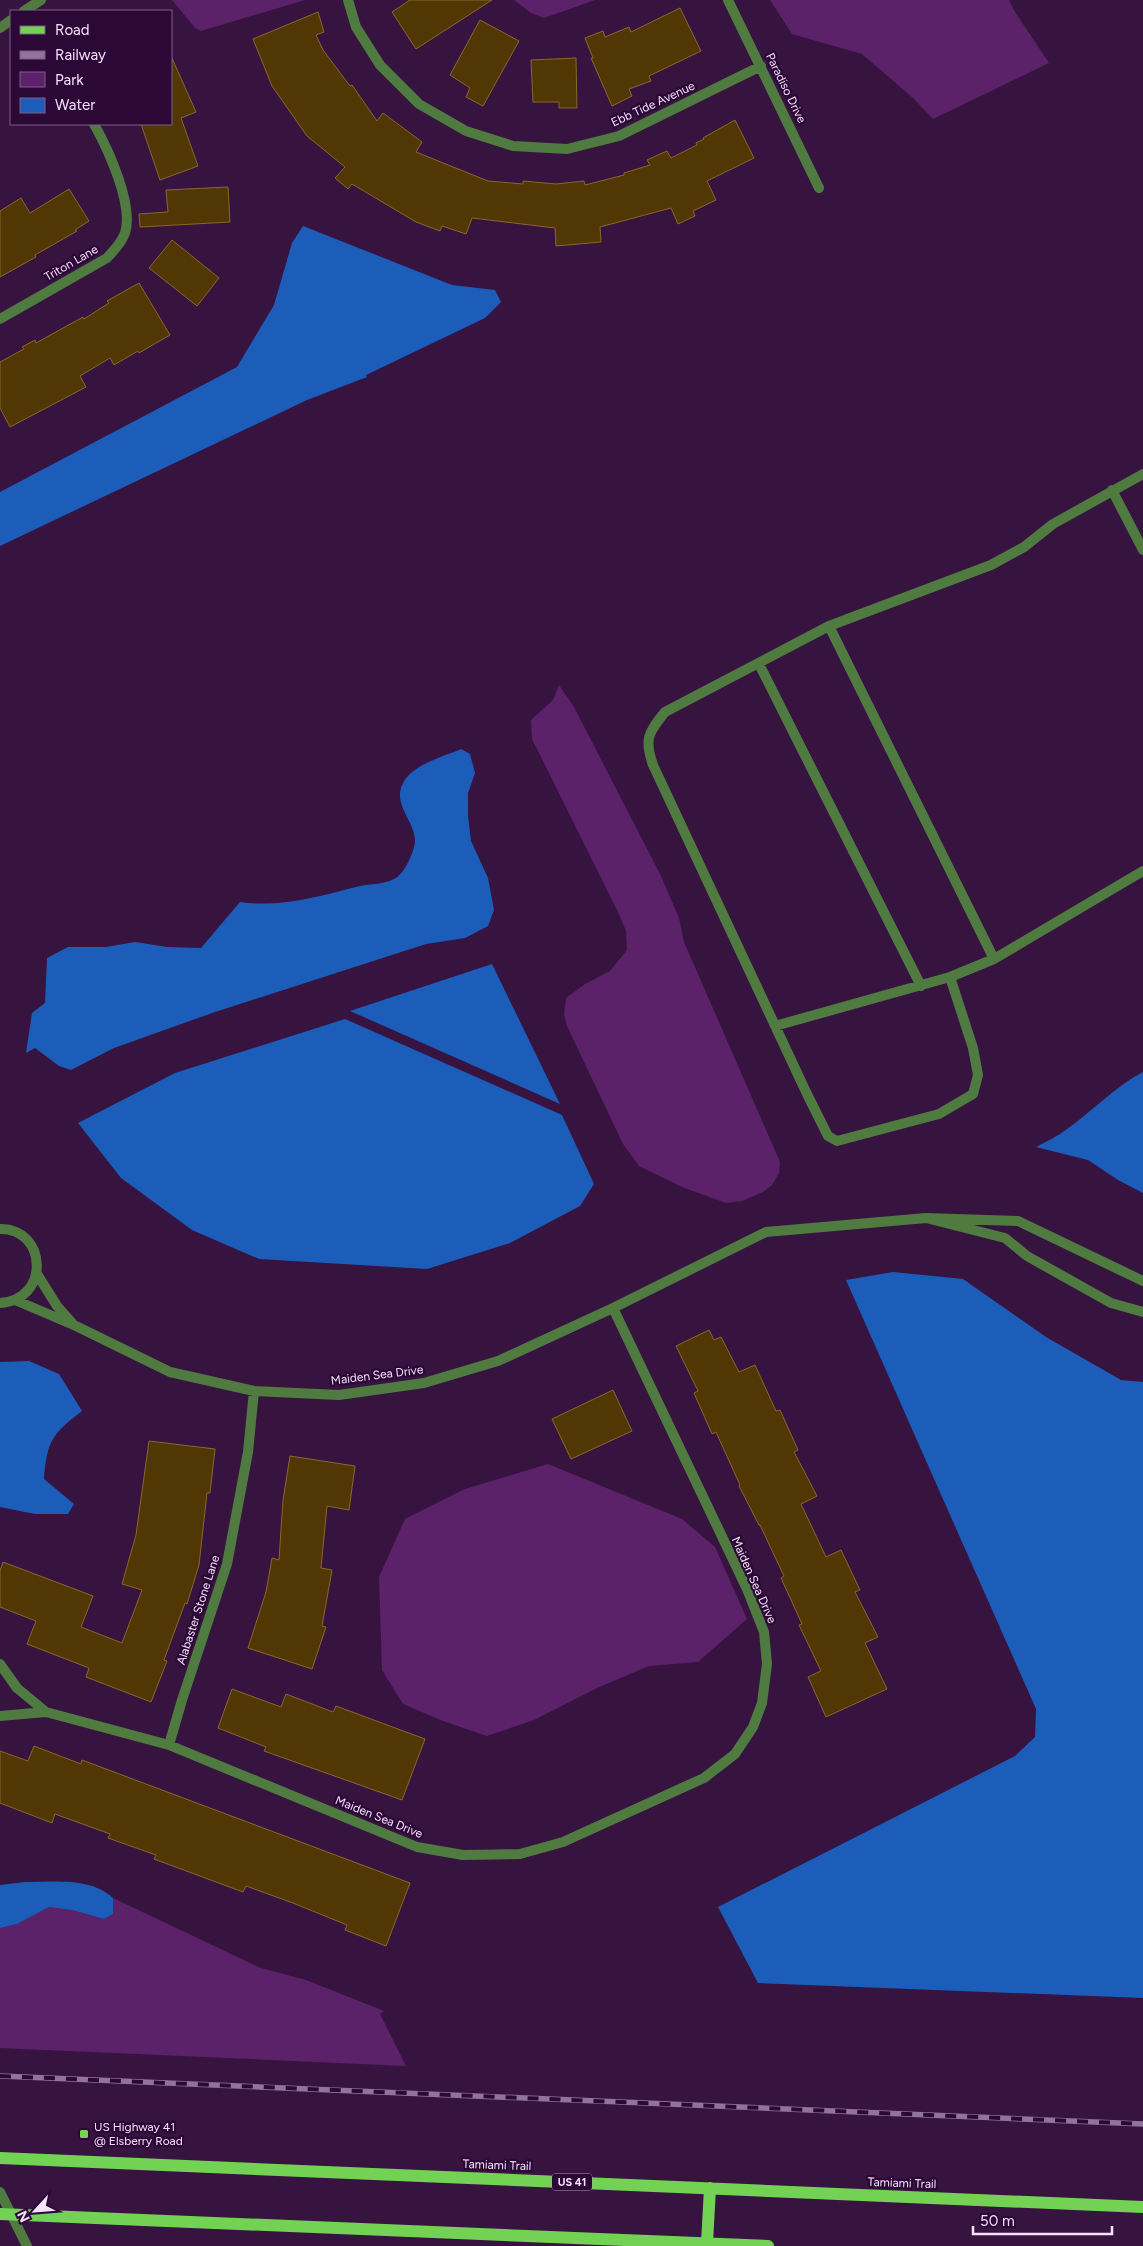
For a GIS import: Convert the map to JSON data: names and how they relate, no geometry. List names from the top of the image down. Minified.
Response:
{"streets":{"main road":["Tamiami Trail","US 41"],"street":["Paradiso Drive","Ebb Tide Avenue","Triton Lane","Maiden Sea Drive","Alabaster Stone Lane"]},"crossings":[["Paradiso Drive","Ebb Tide Avenue"],["Maiden Sea Drive","Alabaster Stone Lane"]],"places":{"transit":["US Highway 41 @ Elsberry Road"]},"legend":["Road","Railway","Park","Water"],"scale_bar":"50 m","north":"bottom left"}
